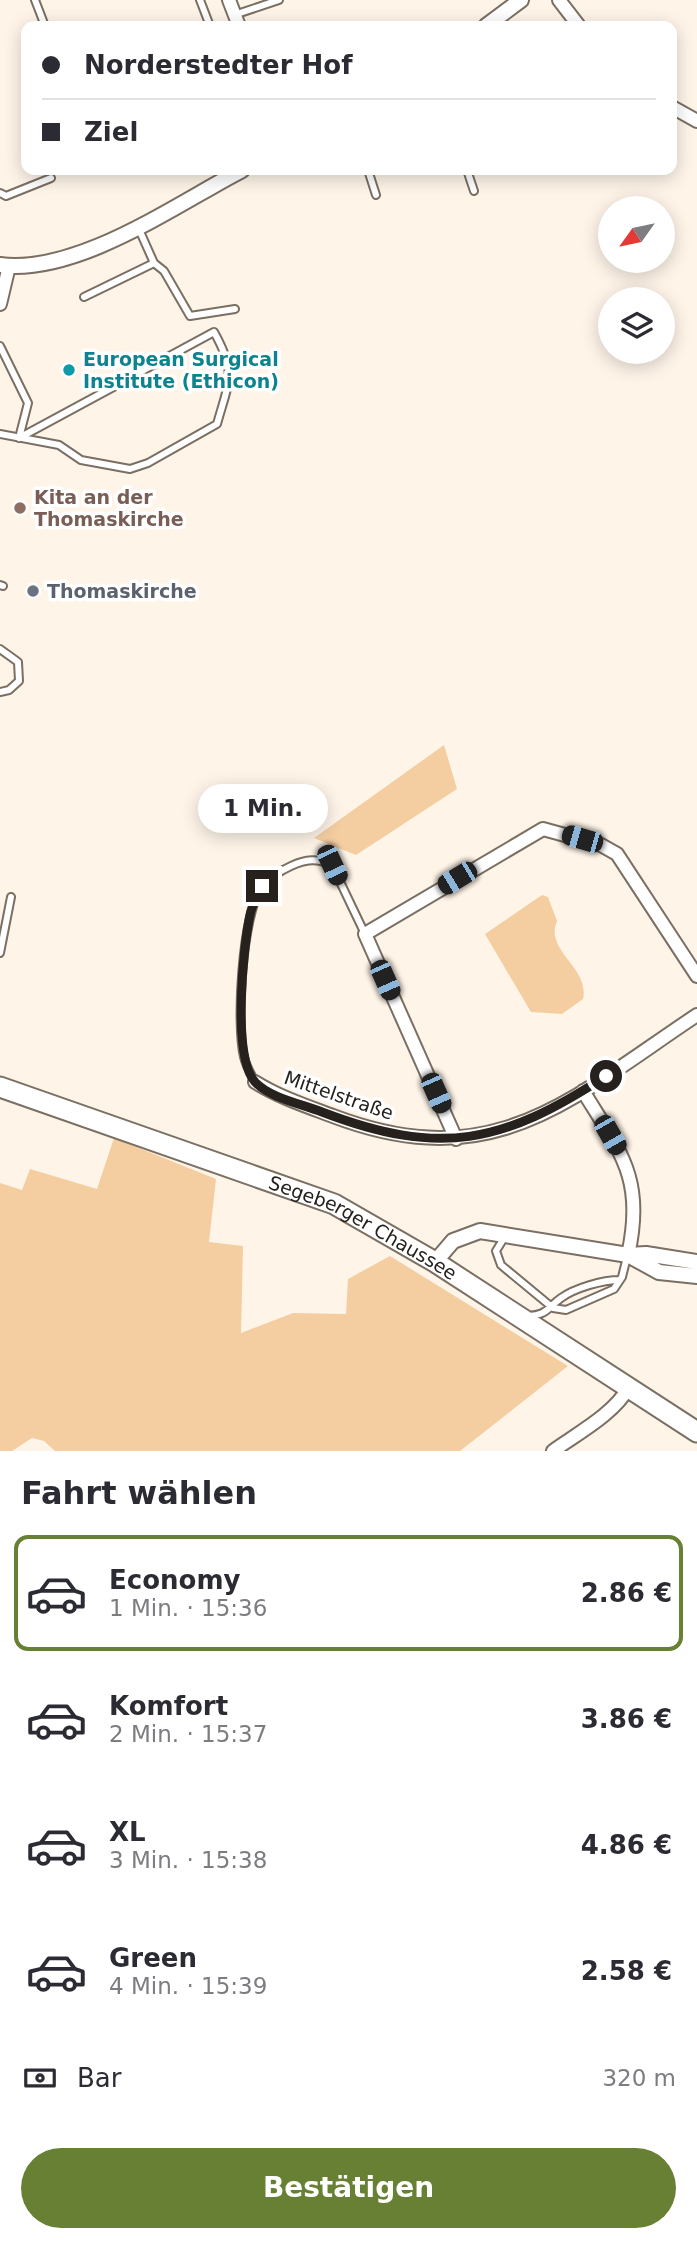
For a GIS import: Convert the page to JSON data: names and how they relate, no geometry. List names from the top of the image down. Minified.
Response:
{"streets":{"main road":["Segeberger Chaussee"],"street":["Mittelstraße"]},"places":["European Surgical Institute (Ethicon)","Kita an der Thomaskirche","Thomaskirche"],"north":"bottom left","page":{"banner":["Norderstedter Hof","Ziel"],"bubble":"1 Min.","heading":"Fahrt wählen","list":[{"name":"Economy","note":"1 Min. · 15:36","value":"2.86 €"},{"name":"Komfort","note":"2 Min. · 15:37","value":"3.86 €"},{"name":"XL","note":"3 Min. · 15:38","value":"4.86 €"},{"name":"Green","note":"4 Min. · 15:39","value":"2.58 €"}],"pay":["Bar","320 m"],"buttons":"Bestätigen"}}
